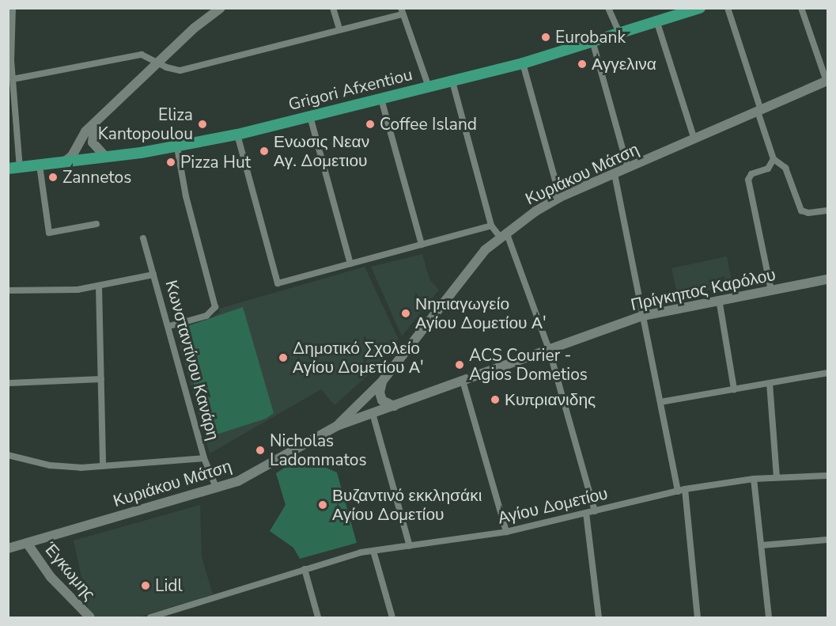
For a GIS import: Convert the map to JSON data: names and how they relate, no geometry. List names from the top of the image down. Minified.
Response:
{"streets":{"main road":["Grigori Afxentiou","Κυριάκου Μάτση","Πρίγκηπος Καρόλου","Έγκωμης"],"street":["Κωνσταντίνου Κανάρη","Αγίου Δομετίου"]},"crossings":[["Κυριάκου Μάτση","Πρίγκηπος Καρόλου"],["Κυριάκου Μάτση","Κωνσταντίνου Κανάρη"],["Κυριάκου Μάτση","Έγκωμης"]],"places":["Eurobank","Αγγελινα","Eliza Kantopoulou","Coffee Island","Ενωσις Νεαν Αγ. Δομετιου","Pizza Hut","Zannetos","Νηπιαγωγείο Αγίου Δομετίου Αʹ","Δημοτικό Σχολείο Αγίου Δομετίου Αʹ","ACS Courier - Agios Dometios","Κυπριανιδης","Nicholas Ladommatos","Βυζαντινό εκκλησάκι Αγίου Δομετίου","Lidl"]}
